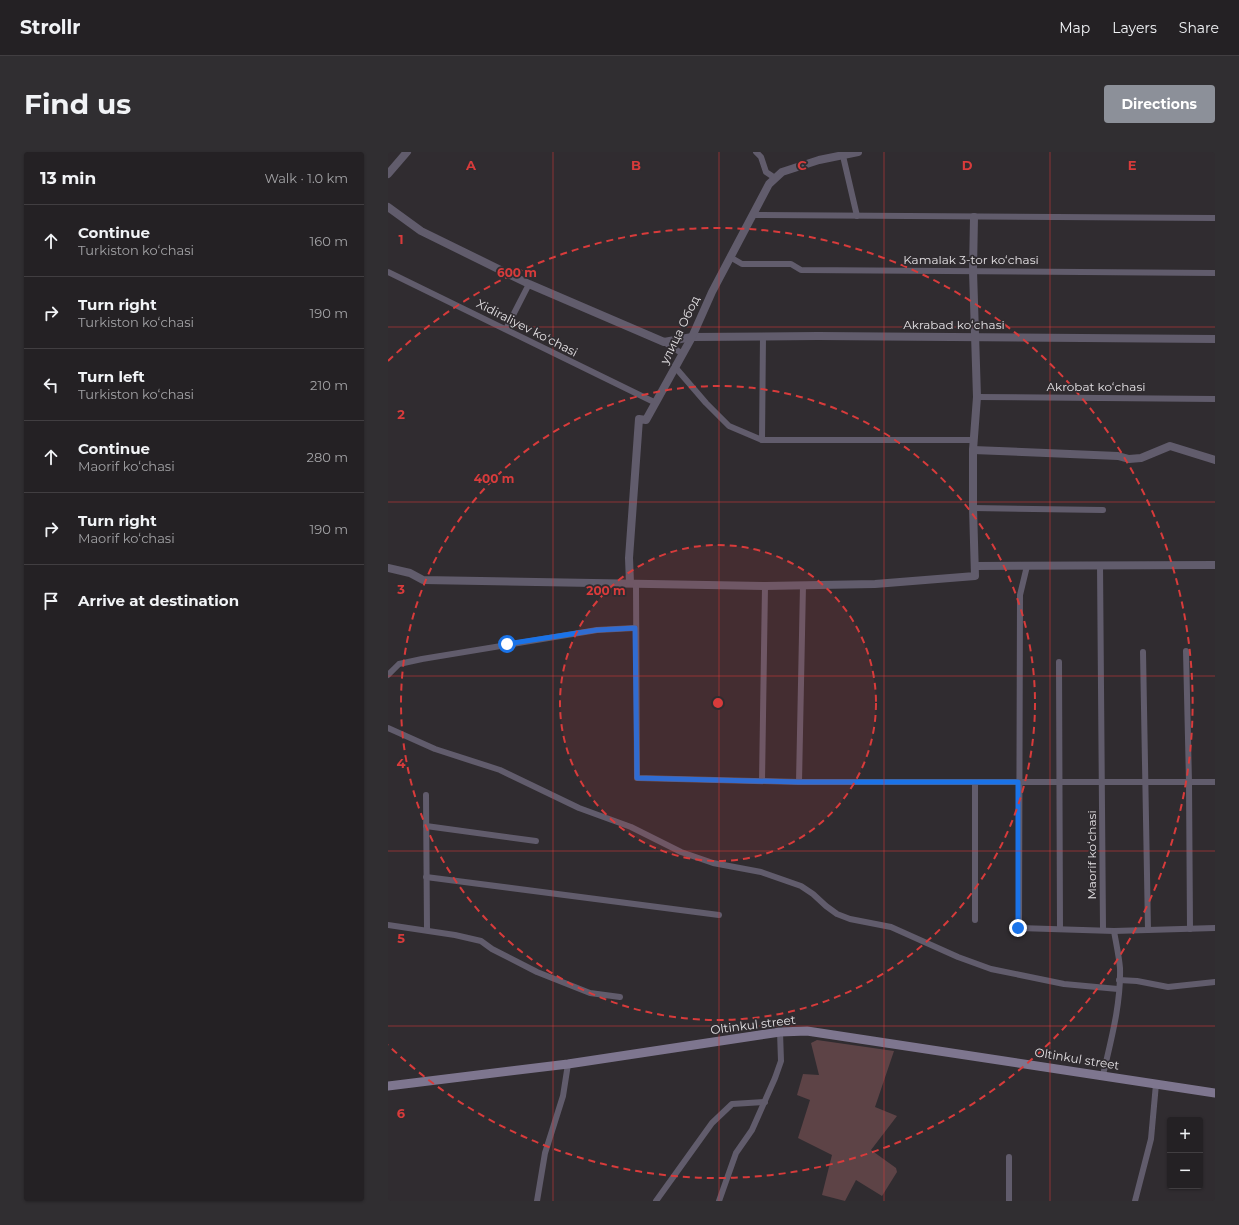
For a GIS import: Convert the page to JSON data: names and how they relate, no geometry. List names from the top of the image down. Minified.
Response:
{"streets":{"main road":["Oltinkul street"],"street":["Kamalak 3-tor koʻchasi","Akrabad koʻchasi","Xidiraliyev koʻchasi","улица Обод","Akrobat koʻchasi","Maorif koʻchasi"]},"crossings":[["Kamalak 3-tor koʻchasi","улица Обод"],["Akrabad koʻchasi","улица Обод"],["Xidiraliyev koʻchasi","улица Обод"]],"page":{"header":"Strollr","nav":["Map","Layers","Share"],"buttons":"Directions","title":"Find us","heading":["13 min","Walk · 1.0 km"],"list":[["Continue","Turkiston koʻchasi","160 m"],["Turn right","Turkiston koʻchasi","190 m"],["Turn left","Turkiston koʻchasi","210 m"],["Continue","Maorif koʻchasi","280 m"],["Turn right","Maorif koʻchasi","190 m"],"Arrive at destination"],"map_buttons":["+","−"]},"grid":{"columns":["A","B","C","D","E"],"rows":["1","2","3","4","5","6"]},"rings":["600 m","400 m","200 m"]}
